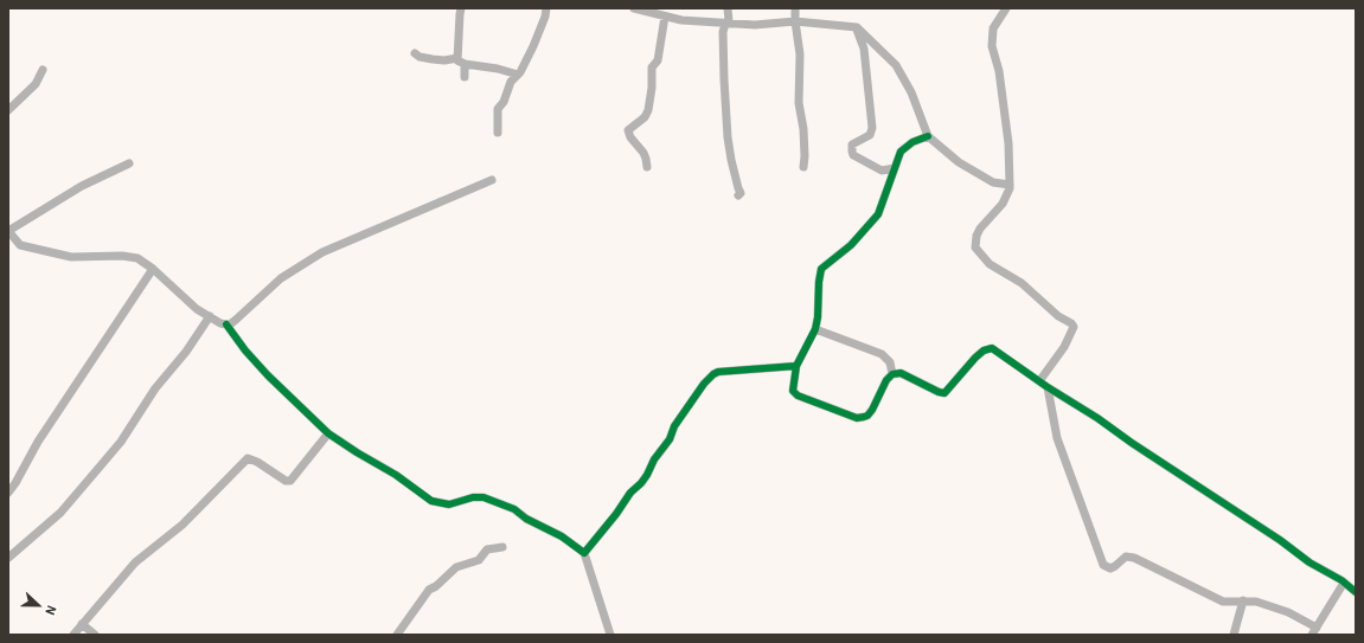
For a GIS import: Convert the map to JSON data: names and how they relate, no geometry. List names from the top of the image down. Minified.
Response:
{"north":"right"}
